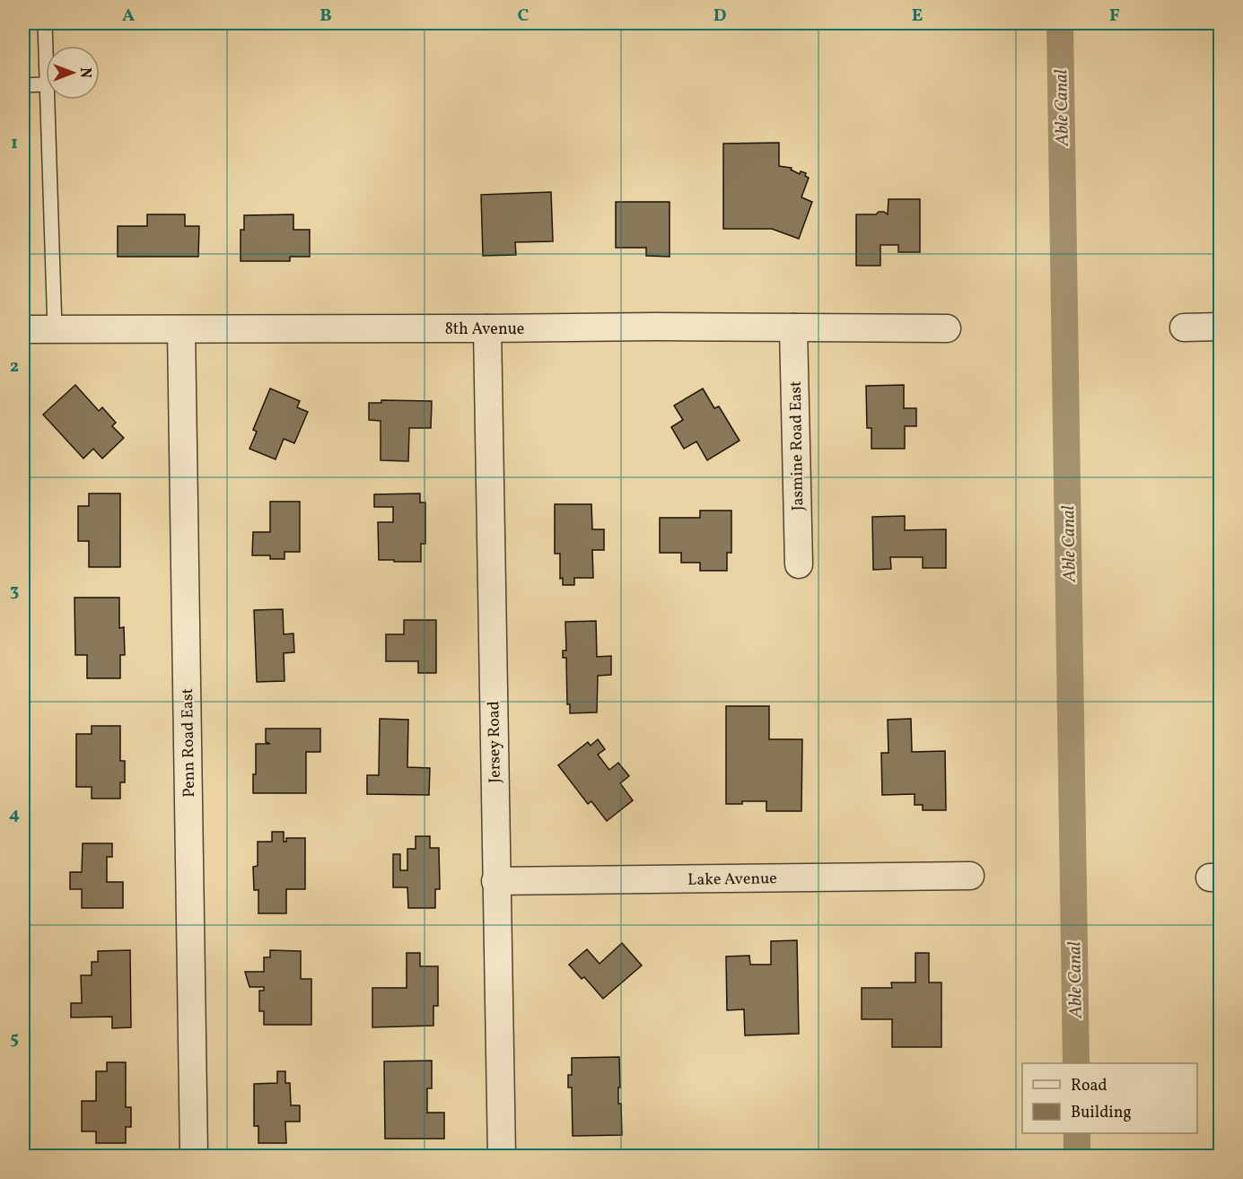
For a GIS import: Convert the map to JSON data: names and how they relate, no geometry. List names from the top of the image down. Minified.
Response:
{"streets":{"street":["8th Avenue","Jasmine Road East","Jersey Road","Penn Road East","Lake Avenue"]},"crossings":[["8th Avenue","Jasmine Road East"],["8th Avenue","Jersey Road"],["8th Avenue","Penn Road East"],["Jersey Road","Lake Avenue"]],"water":["Able Canal"],"legend":["Road","Building"],"north":"right","grid":{"columns":["A","B","C","D","E","F"],"rows":["1","2","3","4","5"]}}
